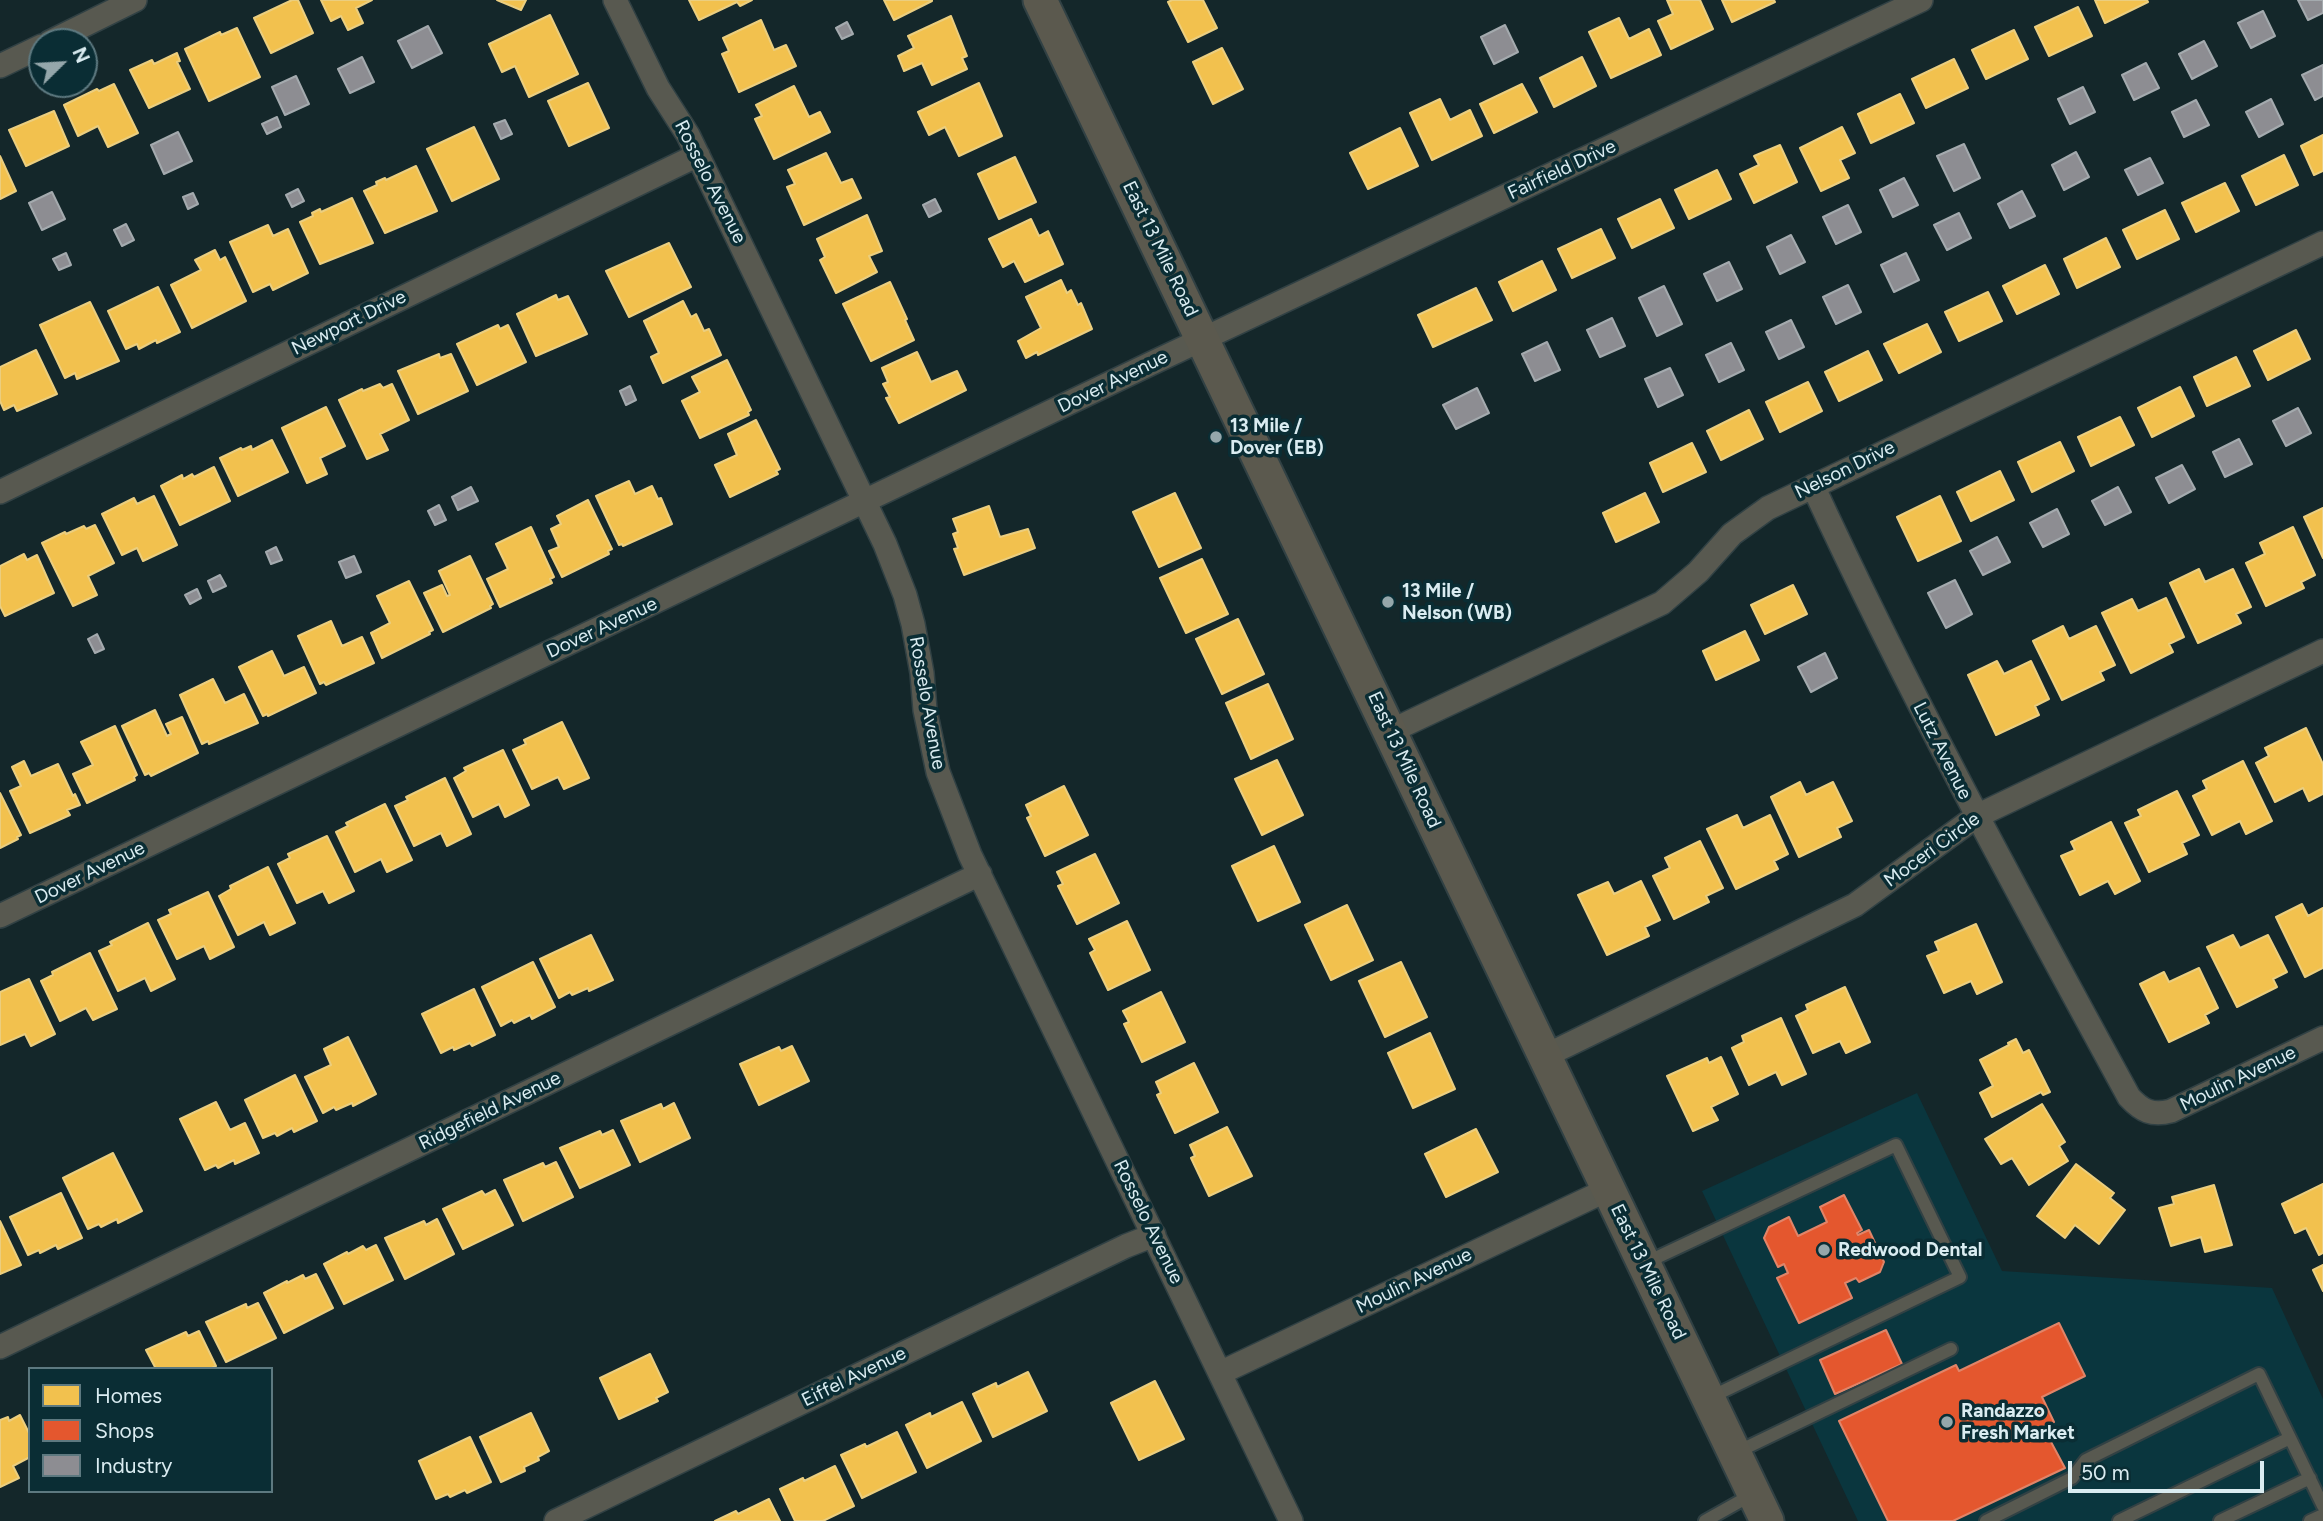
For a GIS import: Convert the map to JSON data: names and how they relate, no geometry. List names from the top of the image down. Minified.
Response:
{"streets":{"main road":["East 13 Mile Road"],"street":["Fairfield Drive","Rosselo Avenue","Newport Drive","Dover Avenue","Nelson Drive","Lutz Avenue","Moceri Circle","Moulin Avenue","Ridgefield Avenue","Eiffel Avenue"]},"crossings":[["Fairfield Drive","East 13 Mile Road"],["Fairfield Drive","Dover Avenue"],["Rosselo Avenue","Newport Drive"],["Rosselo Avenue","Dover Avenue"],["Rosselo Avenue","Moulin Avenue"],["Rosselo Avenue","Ridgefield Avenue"],["Rosselo Avenue","Eiffel Avenue"],["East 13 Mile Road","Dover Avenue"],["East 13 Mile Road","Nelson Drive"],["East 13 Mile Road","Moceri Circle"],["East 13 Mile Road","Moulin Avenue"],["Nelson Drive","Lutz Avenue"],["Lutz Avenue","Moceri Circle"],["Lutz Avenue","Moulin Avenue"]],"places":["13 Mile / Dover (EB)","13 Mile / Nelson (WB)","Redwood Dental","Randazzo Fresh Market"],"legend":["Homes","Shops","Industry"],"scale_bar":"50 m","north":"top right"}
